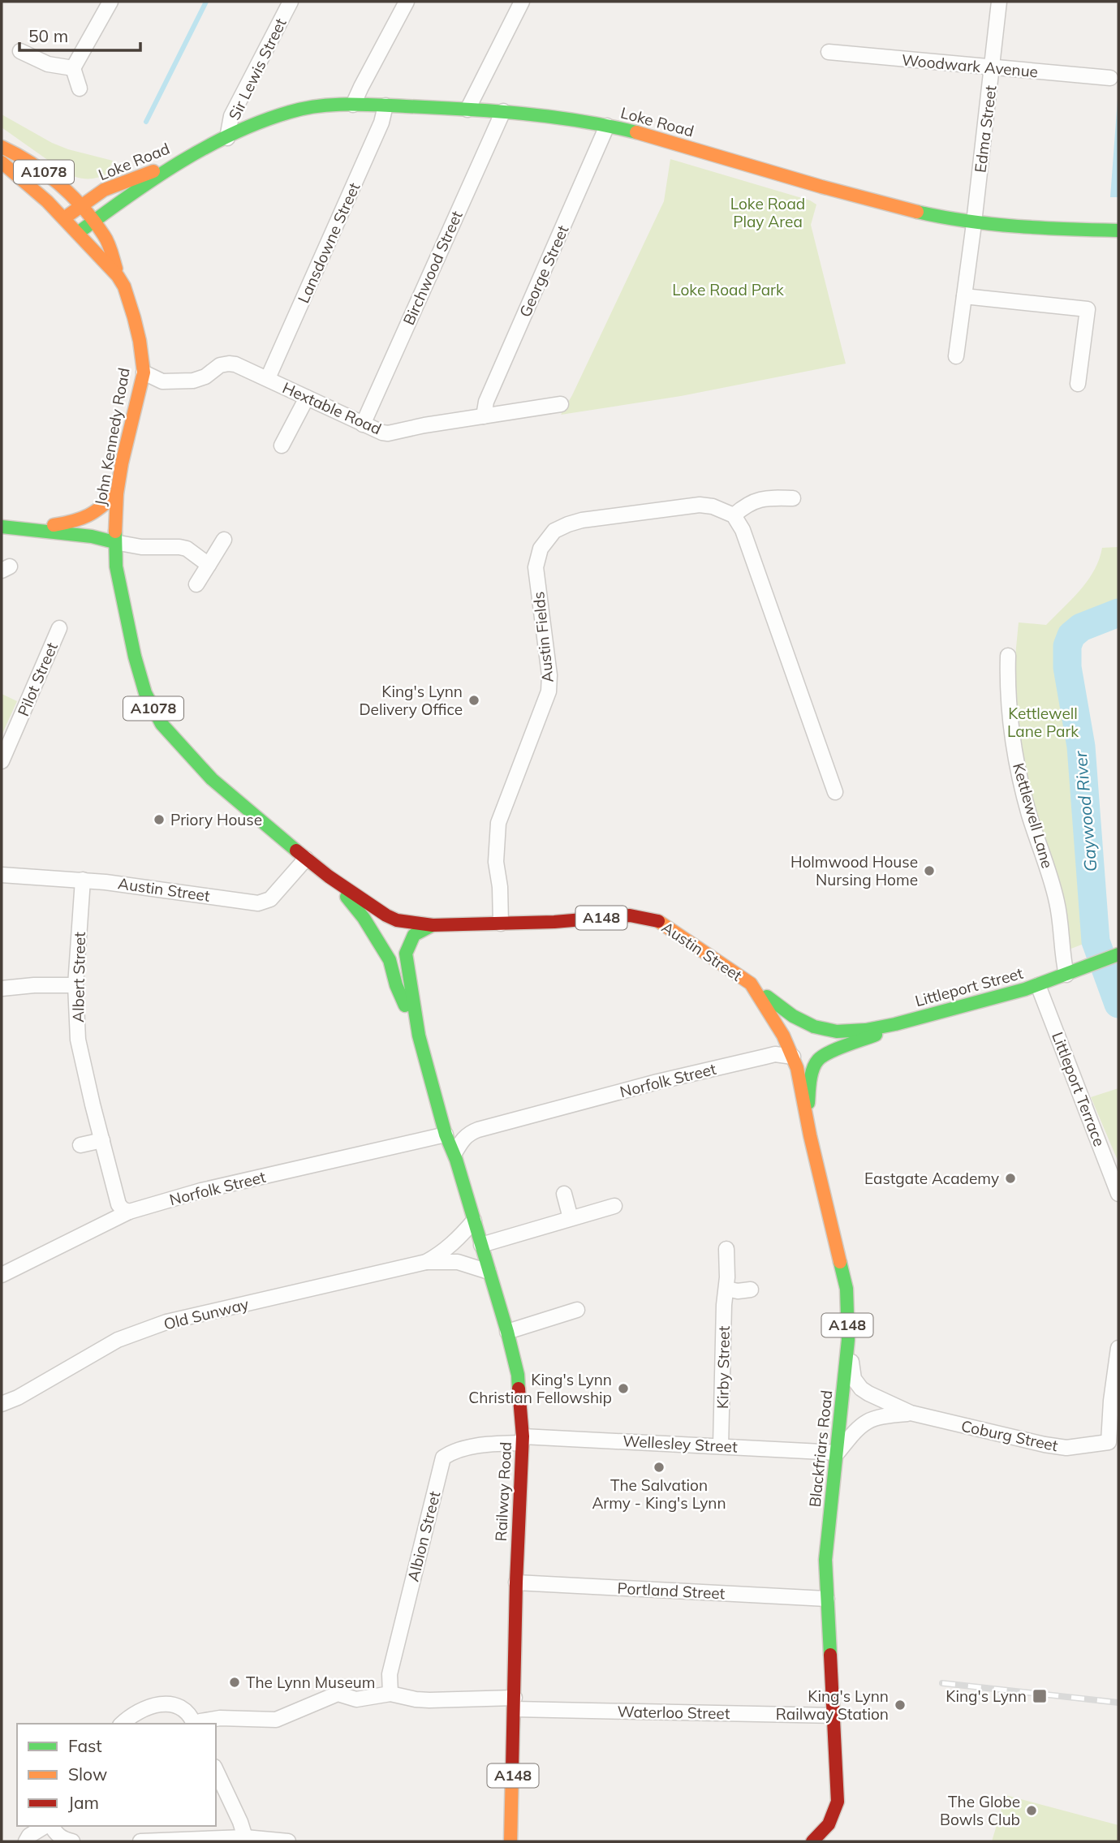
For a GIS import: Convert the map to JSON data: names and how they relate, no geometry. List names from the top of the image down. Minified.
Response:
{"streets":{"main road":["Loke Road","A1078","John Kennedy Road","Austin Street","A148","Littleport Street","Blackfriars Road","Railway Road"],"street":["Woodwark Avenue","Sir Lewis Street","Edma Street","Lansdowne Street","Birchwood Street","George Street","Hextable Road","Austin Fields","Pilot Street","Kettlewell Lane","Albert Street","Norfolk Street","Littleport Terrace","Old Sunway","Kirby Street","Coburg Street","Wellesley Street","Albion Street","Portland Street","Waterloo Street"]},"crossings":[["Woodwark Avenue","Edma Street"],["Sir Lewis Street","Loke Road"],["Loke Road","Edma Street"],["Loke Road","A1078"],["Loke Road","Lansdowne Street"],["Loke Road","Birchwood Street"],["Loke Road","George Street"],["Loke Road","John Kennedy Road"],["A1078","John Kennedy Road"],["Lansdowne Street","Hextable Road"],["Birchwood Street","Hextable Road"],["George Street","Hextable Road"],["Hextable Road","John Kennedy Road"],["John Kennedy Road","Austin Street"],["John Kennedy Road","Norfolk Street"],["John Kennedy Road","Railway Road"],["Austin Fields","Austin Street"],["Kettlewell Lane","A148"],["Austin Street","Albert Street"],["Austin Street","Littleport Street"],["Austin Street","Norfolk Street"],["Austin Street","Blackfriars Road"],["A148","Littleport Street"],["A148","Littleport Terrace"],["Albert Street","Norfolk Street"],["Littleport Street","Littleport Terrace"],["Littleport Street","Blackfriars Road"],["Norfolk Street","Blackfriars Road"],["Norfolk Street","Railway Road"],["Old Sunway","Railway Road"],["Kirby Street","Wellesley Street"],["Coburg Street","Wellesley Street"],["Coburg Street","Blackfriars Road"],["Wellesley Street","Blackfriars Road"],["Wellesley Street","Railway Road"],["Wellesley Street","Albion Street"],["Blackfriars Road","Portland Street"],["Blackfriars Road","Waterloo Street"],["Railway Road","Albion Street"],["Railway Road","Portland Street"],["Railway Road","Waterloo Street"],["Albion Street","Waterloo Street"]],"water":["Gaywood River"],"parks":["Loke Road Play Area","Loke Road Park","Kettlewell Lane Park"],"places":{"other":["King's Lynn Delivery Office","Priory House","Holmwood House Nursing Home","Eastgate Academy","King's Lynn Christian Fellowship","The Salvation Army - King's Lynn","The Lynn Museum","King's Lynn Railway Station","The Globe Bowls Club"],"transit":["King's Lynn"]},"legend":["Fast","Slow","Jam"],"scale_bar":"50 m"}
